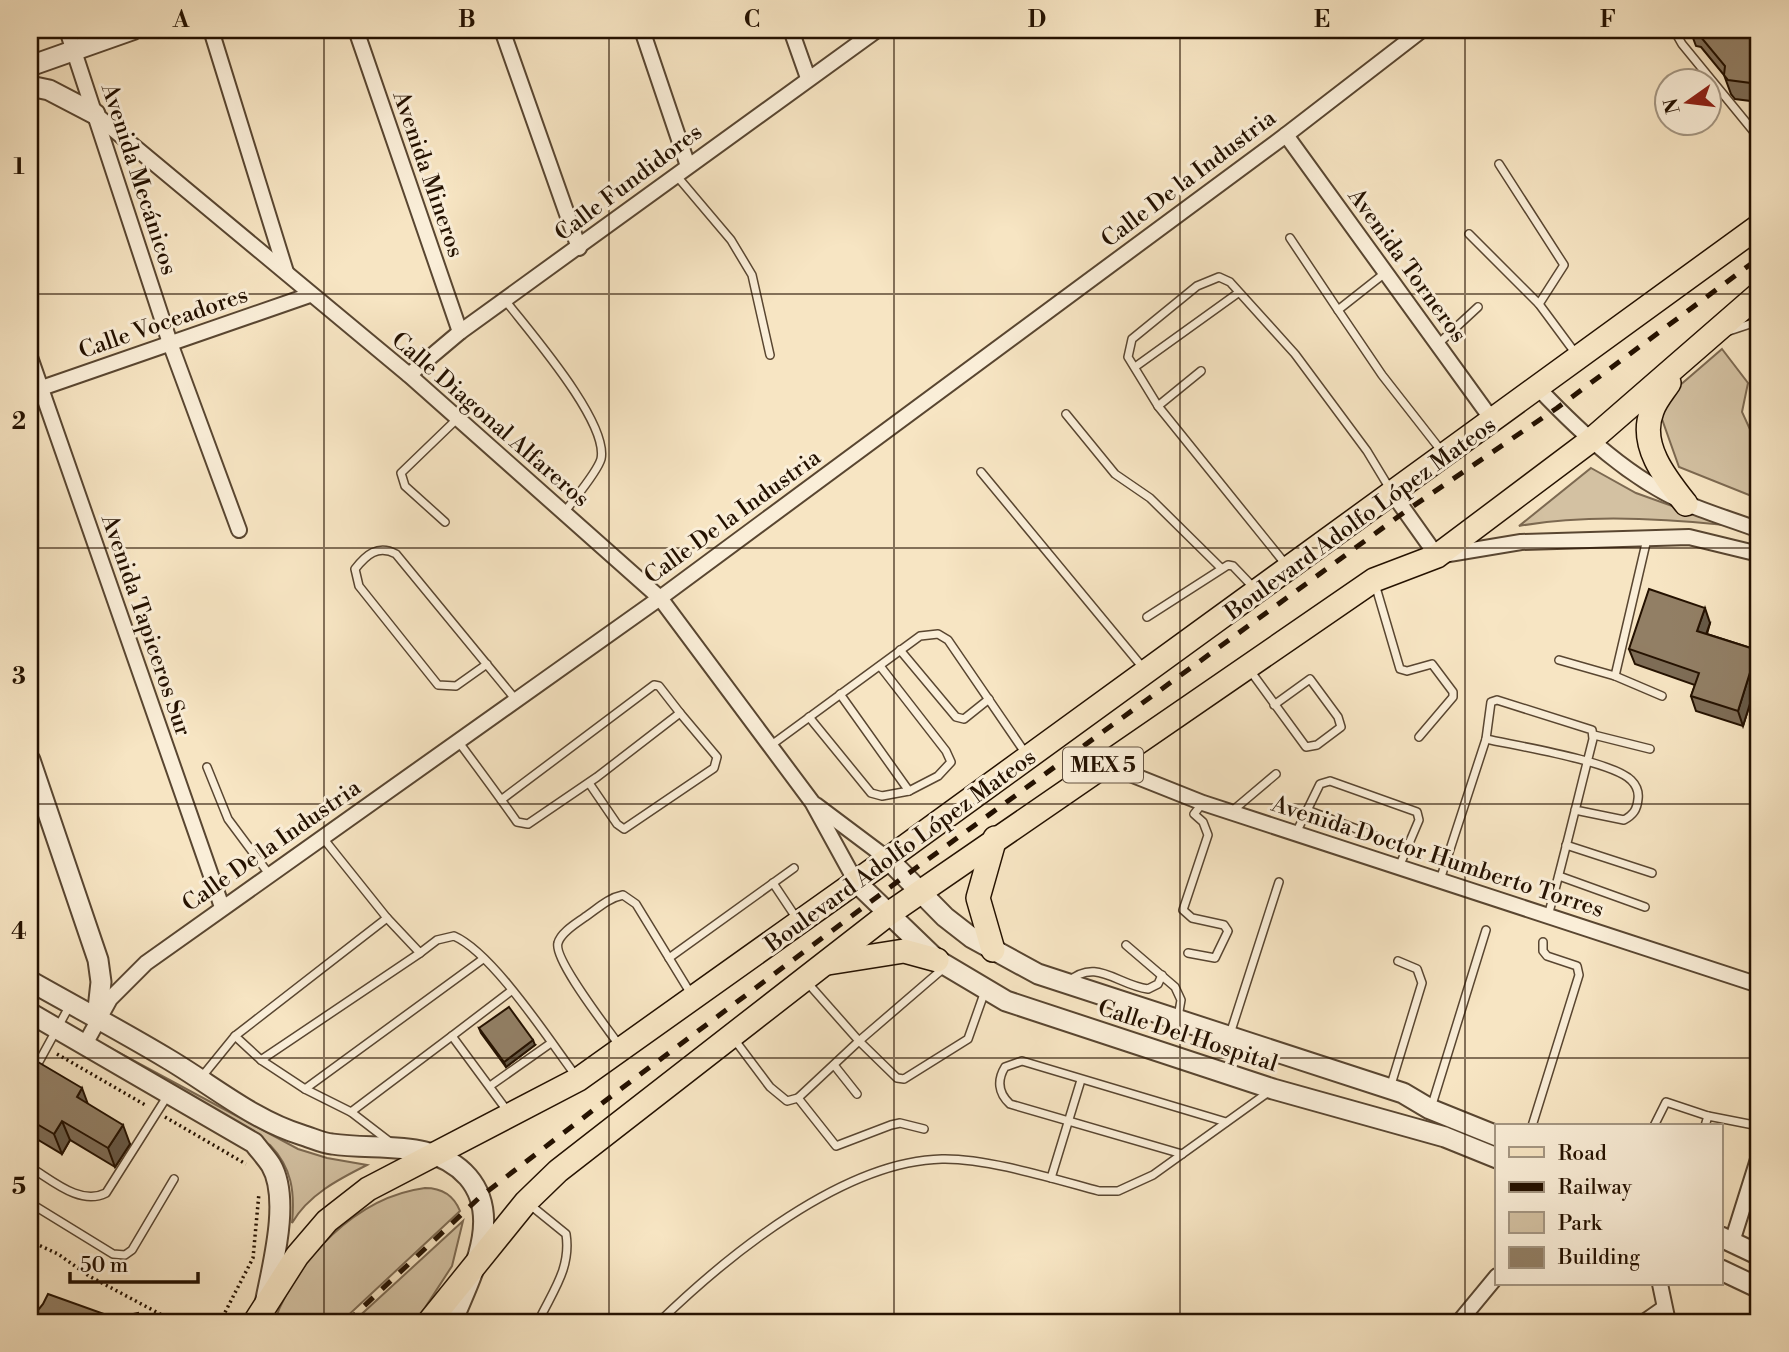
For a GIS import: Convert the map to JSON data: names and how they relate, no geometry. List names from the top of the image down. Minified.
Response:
{"streets":{"main road":["Boulevard Adolfo López Mateos","MEX 5"],"street":["Avenida Mineros","Calle De la Industria","Avenida Mecánicos","Calle Fundidores","Avenida Torneros","Calle Voceadores","Calle Diagonal Alfareros","Avenida Tapiceros Sur","Avenida Doctor Humberto Torres","Calle Del Hospital"]},"crossings":[["Avenida Mineros","Calle Fundidores"],["Calle De la Industria","Avenida Torneros"],["Calle De la Industria","Calle Diagonal Alfareros"],["Calle De la Industria","Avenida Tapiceros Sur"],["Avenida Mecánicos","Calle Voceadores"],["Avenida Mecánicos","Calle Diagonal Alfareros"],["Calle Fundidores","Calle Diagonal Alfareros"],["Avenida Torneros","Boulevard Adolfo López Mateos"],["Calle Voceadores","Calle Diagonal Alfareros"],["Calle Voceadores","Avenida Tapiceros Sur"],["Calle Diagonal Alfareros","Boulevard Adolfo López Mateos"],["Calle Diagonal Alfareros","Calle Del Hospital"],["Boulevard Adolfo López Mateos","Avenida Doctor Humberto Torres"],["Boulevard Adolfo López Mateos","Calle Del Hospital"]],"legend":["Road","Railway","Park","Building"],"scale_bar":"50 m","north":"left","grid":{"columns":["A","B","C","D","E","F"],"rows":["1","2","3","4","5"]}}
